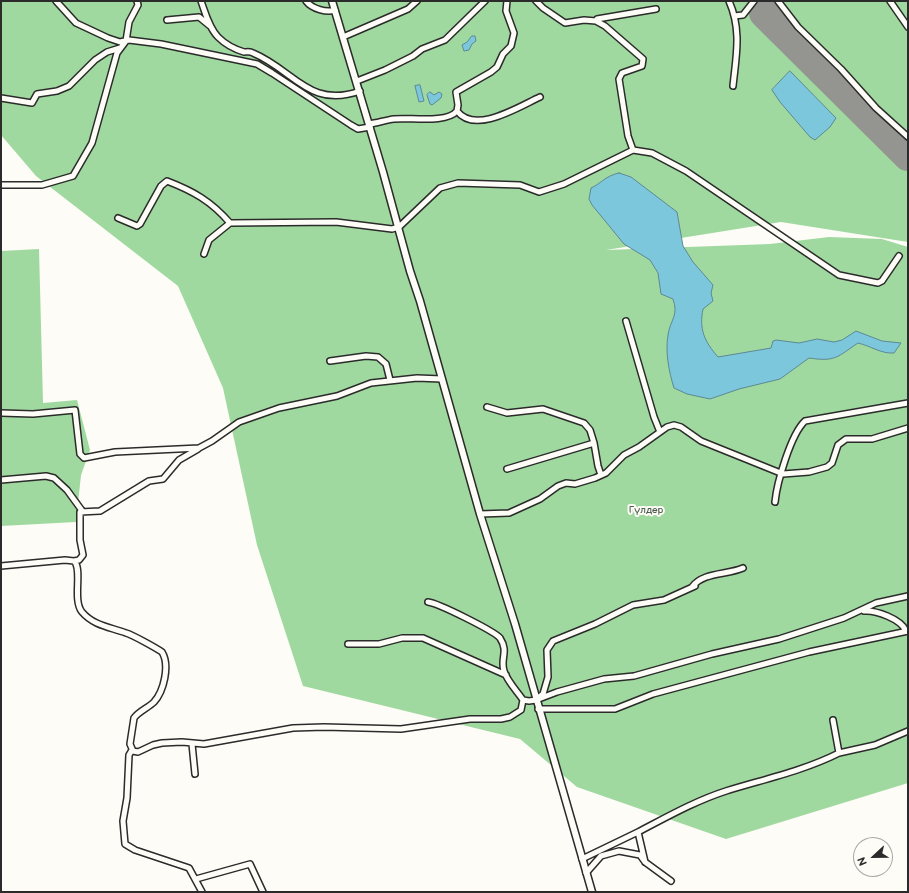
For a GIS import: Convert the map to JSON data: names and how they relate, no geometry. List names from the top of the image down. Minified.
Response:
{"parks":["Гүлдер"],"north":"left"}
